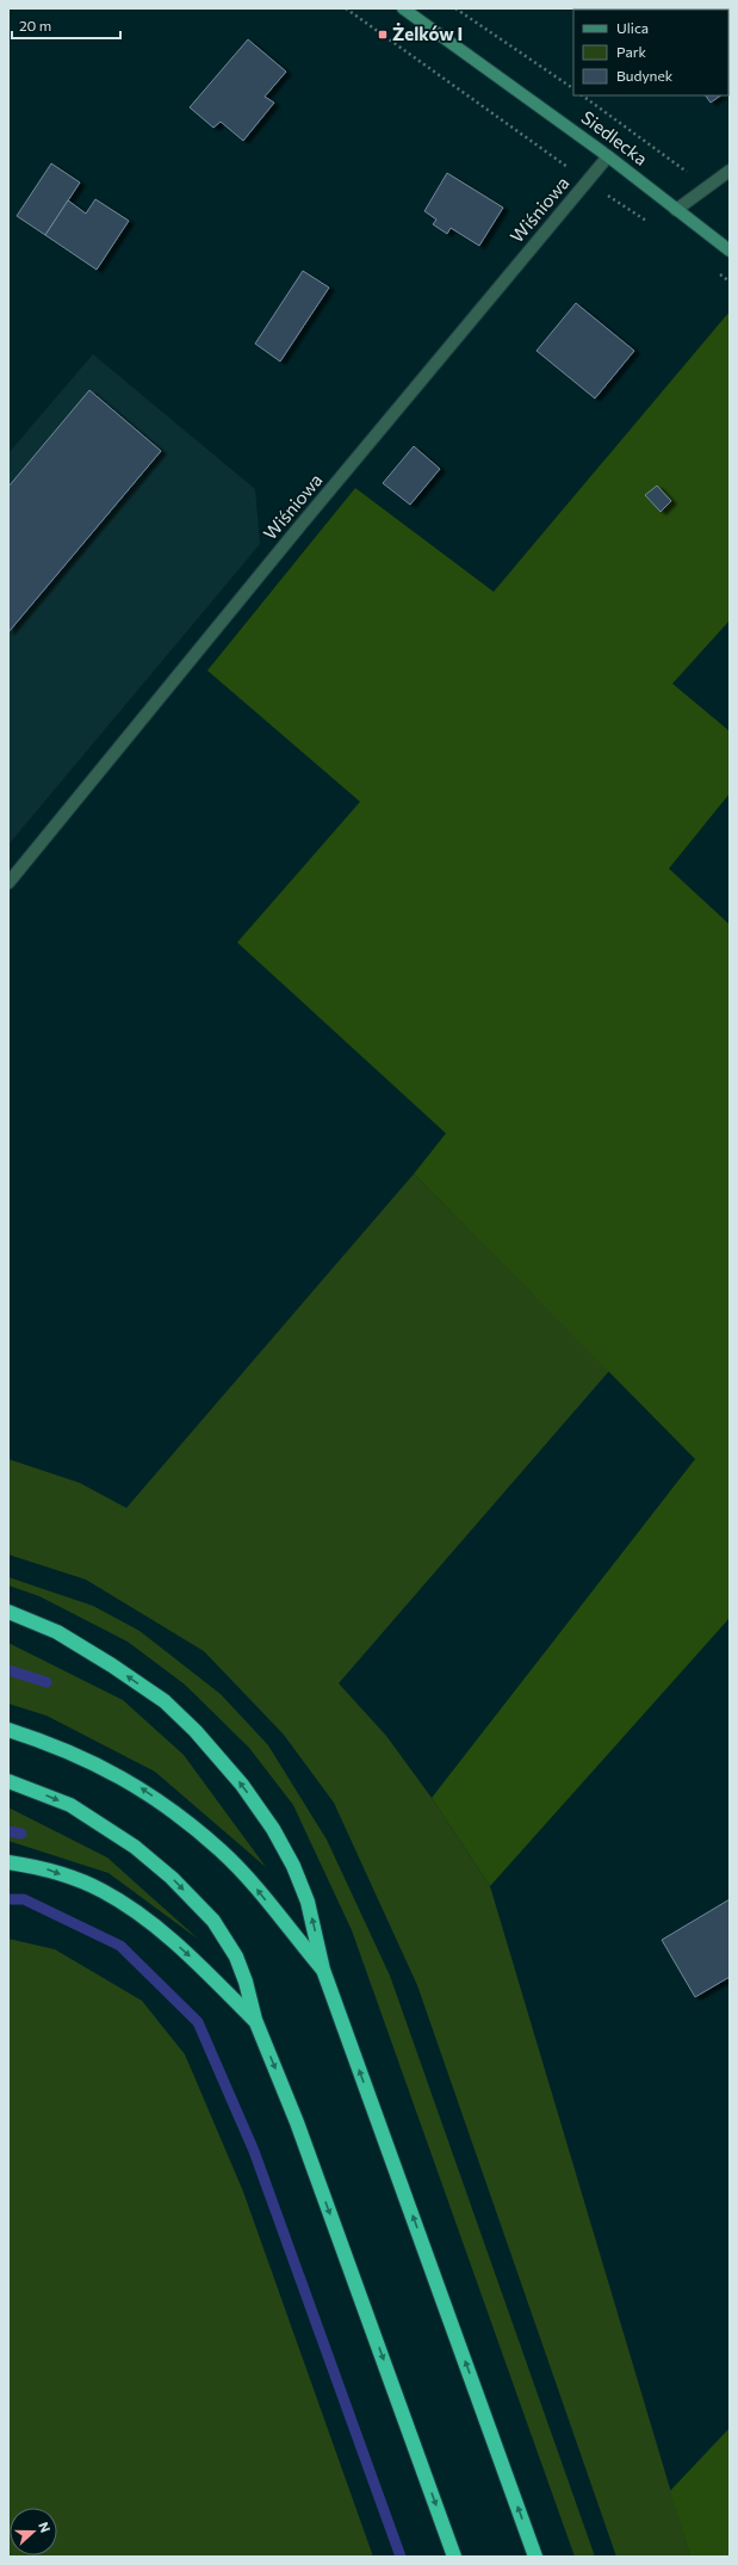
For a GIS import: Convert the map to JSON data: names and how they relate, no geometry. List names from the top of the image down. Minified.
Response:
{"streets":{"main road":["Siedlecka"],"street":["Wiśniowa"]},"crossings":[["Siedlecka","Wiśniowa"]],"places":{"transit":["Żelków I"]},"legend":["Ulica","Park","Budynek"],"scale_bar":"20 m","north":"right"}
